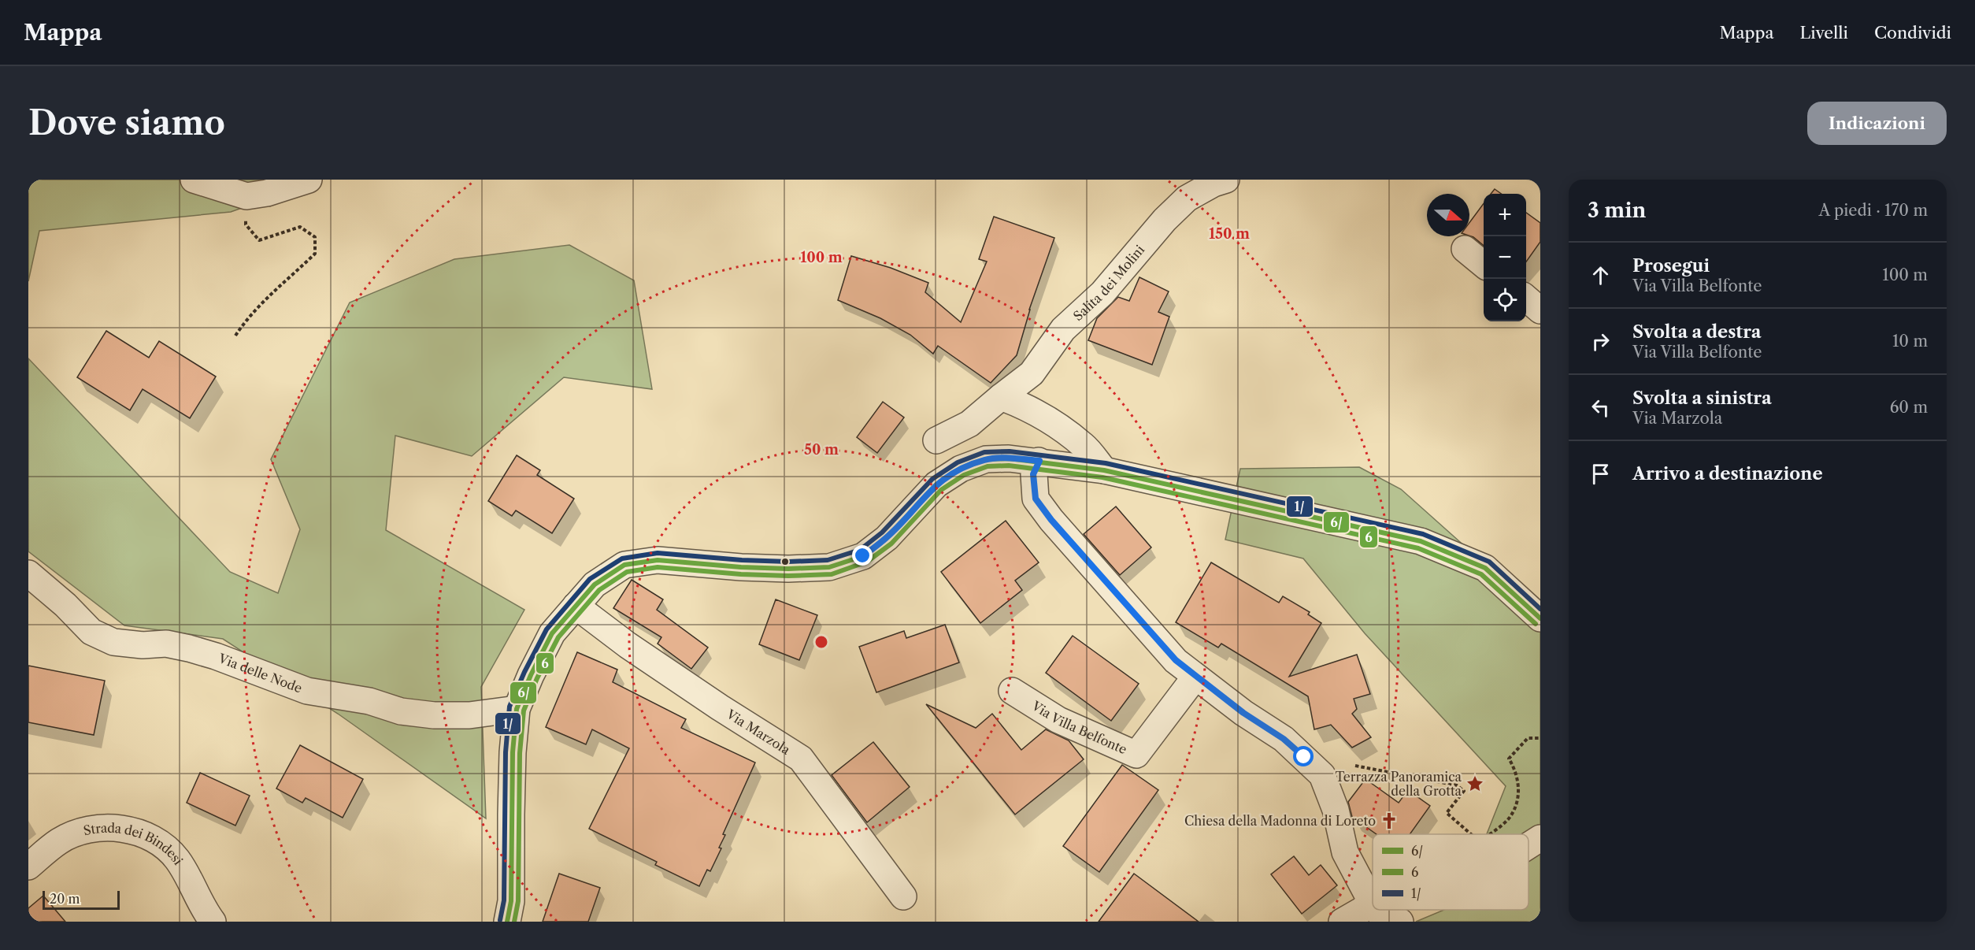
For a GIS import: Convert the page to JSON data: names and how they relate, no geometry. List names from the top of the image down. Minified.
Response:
{"streets":{"street":["Salita dei Molini","Via delle Node","Via Villa Belfonte","Via Marzola","Strada dei Bindesi"]},"places":{"place":["Terrazza Panoramica della Grotta"],"church":["Chiesa della Madonna di Loreto"]},"lines":["transit line 1/","transit line 6/","transit line 6"],"legend":["6/","6","1/"],"scale_bar":"20 m","north":"right","page":{"header":"Mappa","nav":["Mappa","Livelli","Condividi"],"buttons":"Indicazioni","title":"Dove siamo","heading":["3 min","A piedi · 170 m"],"map_buttons":["+","−"],"list":[["Prosegui","Via Villa Belfonte","100 m"],["Svolta a destra","Via Villa Belfonte","10 m"],["Svolta a sinistra","Via Marzola","60 m"],"Arrivo a destinazione"],"scale":"20 m"},"rings":["150 m","100 m","50 m"]}
